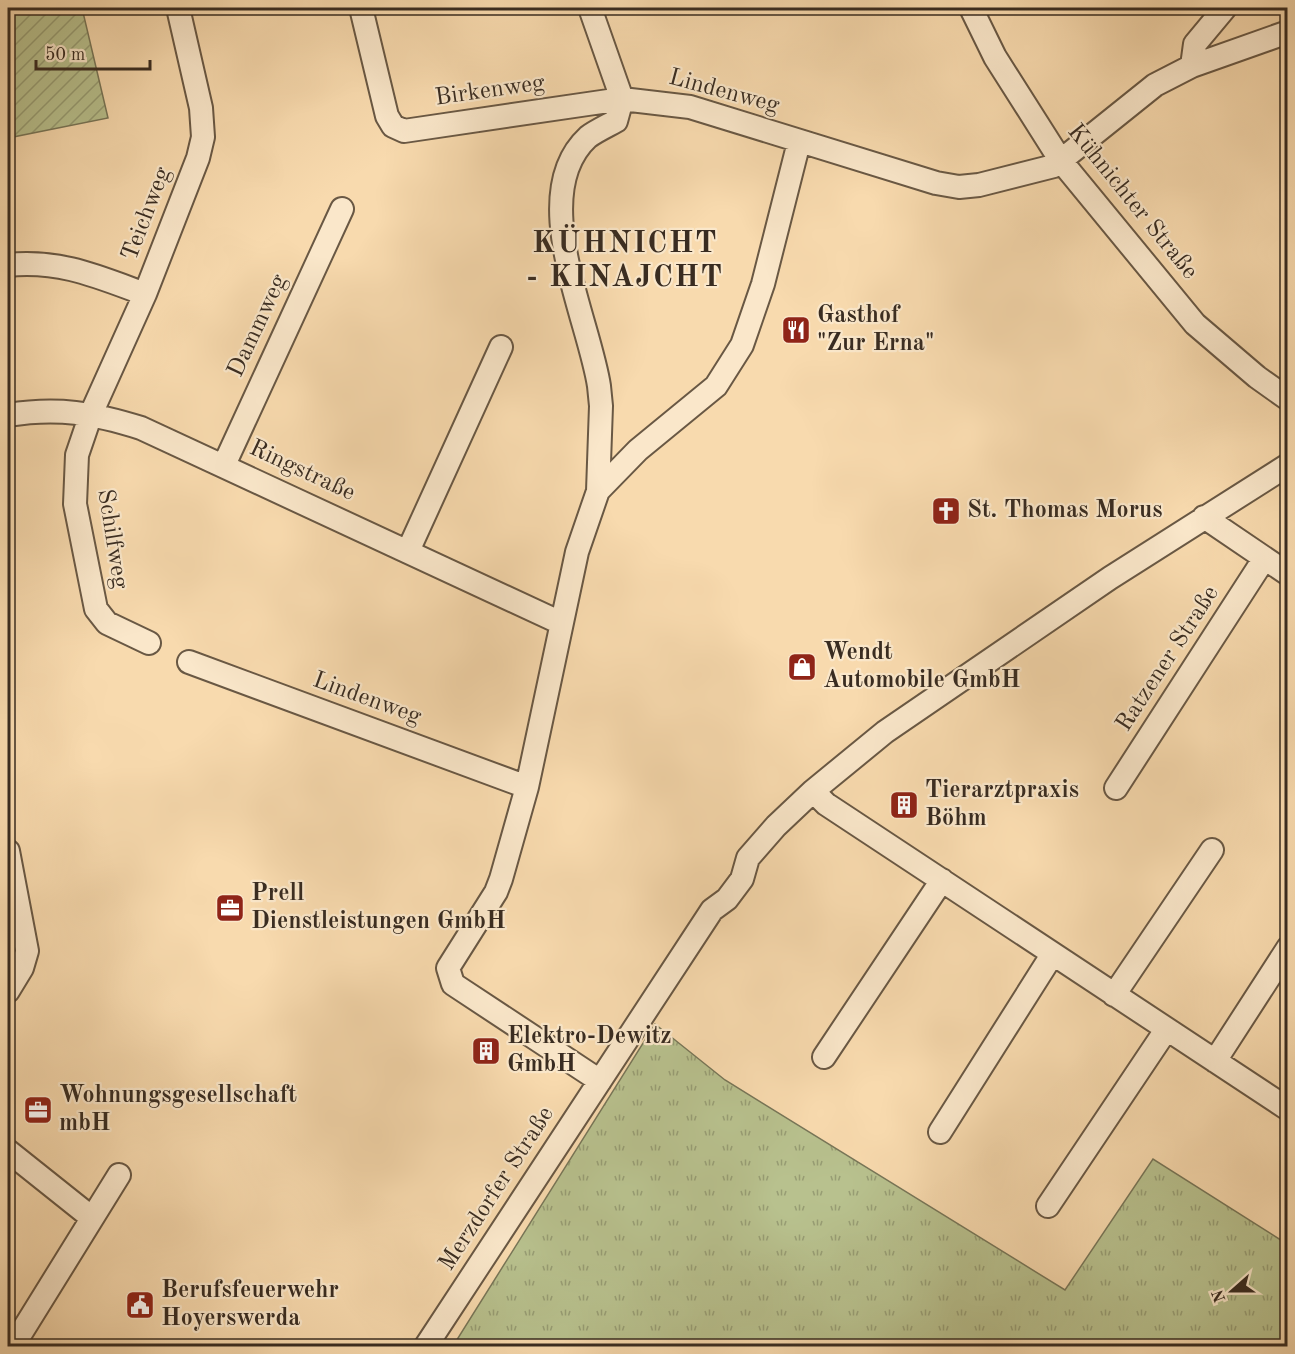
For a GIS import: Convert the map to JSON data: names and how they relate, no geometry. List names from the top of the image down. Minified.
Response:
{"streets":{"street":["Birkenweg","Lindenweg","Kühnichter Straße","Teichweg","Dammweg","Ringstraße","Schilfweg","Ratzener Straße","Merzdorfer Straße"]},"crossings":[["Birkenweg","Lindenweg"],["Lindenweg","Kühnichter Straße"],["Lindenweg","Ringstraße"],["Lindenweg","Merzdorfer Straße"],["Teichweg","Ringstraße"],["Teichweg","Schilfweg"],["Dammweg","Ringstraße"],["Ringstraße","Schilfweg"]],"districts":["KÜHNICHT - KINAJCHT"],"places":{"restaurant":["Gasthof \"Zur Erna\""],"church":["St. Thomas Morus"],"shop":["Wendt Automobile GmbH"],"building":["Tierarztpraxis Böhm","Elektro-Dewitz GmbH"],"office":["Prell Dienstleistungen GmbH","Wohnungsgesellschaft mbH"],"public building":["Berufsfeuerwehr Hoyerswerda"]},"scale_bar":"50 m","north":"left"}
